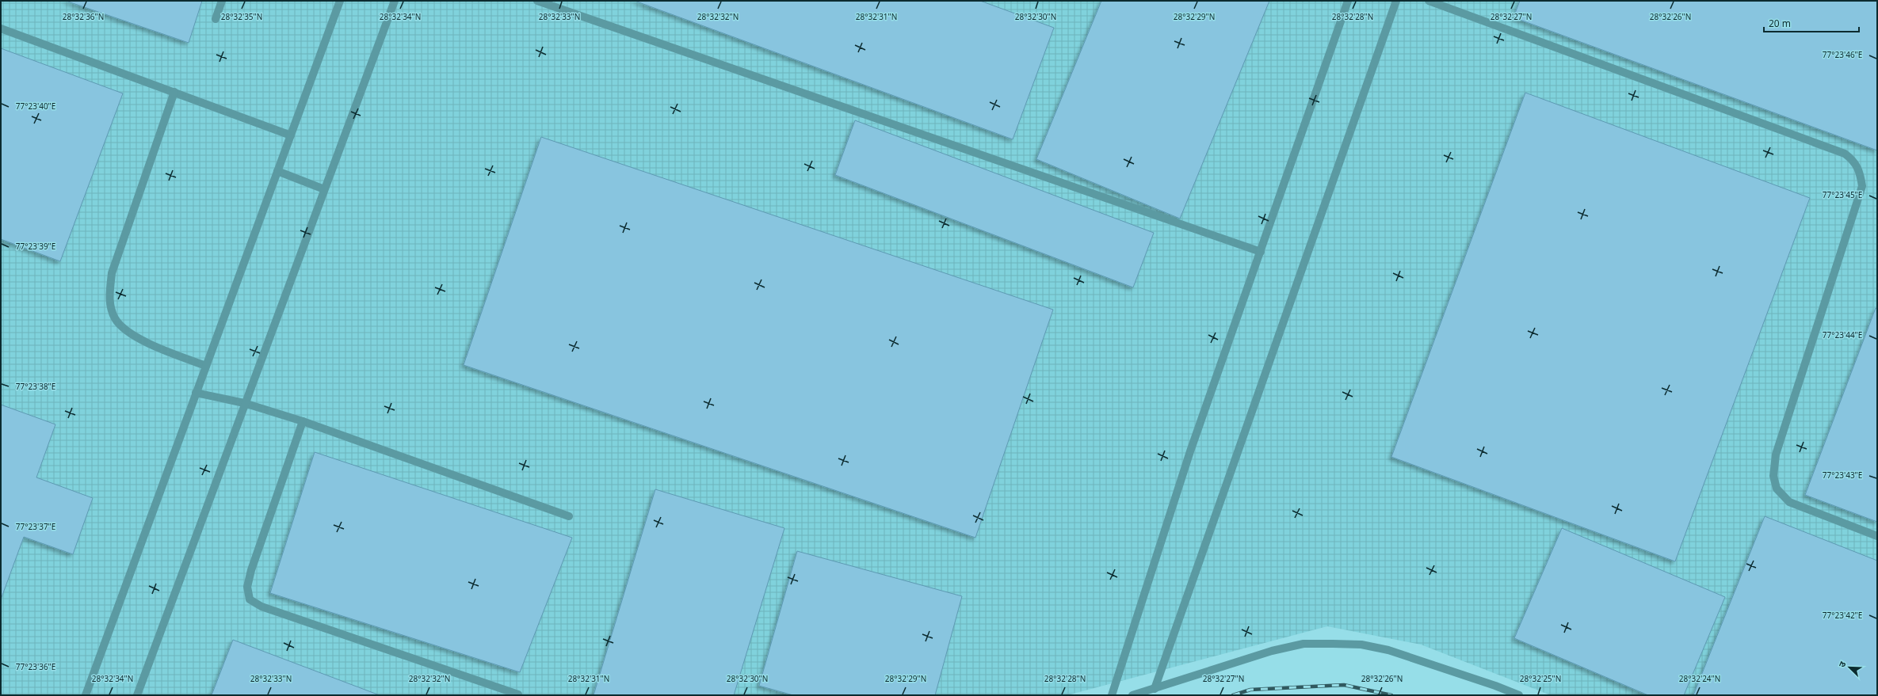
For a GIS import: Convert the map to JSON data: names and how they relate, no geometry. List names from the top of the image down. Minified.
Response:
{"scale_bar":"20 m","north":"top left","coordinates":["28°32'35\"N","28°32'34\"N","28°32'33\"N","28°32'32\"N","28°32'31\"N","28°32'30\"N","28°32'29\"N","28°32'28\"N","28°32'27\"N","28°32'36\"N","28°32'26\"N","77°23'46\"E","77°23'40\"E","77°23'45\"E","77°23'39\"E","77°23'44\"E","77°23'38\"E","77°23'43\"E","77°23'37\"E","77°23'42\"E","77°23'36\"E","28°32'25\"N","28°32'24\"N"]}
